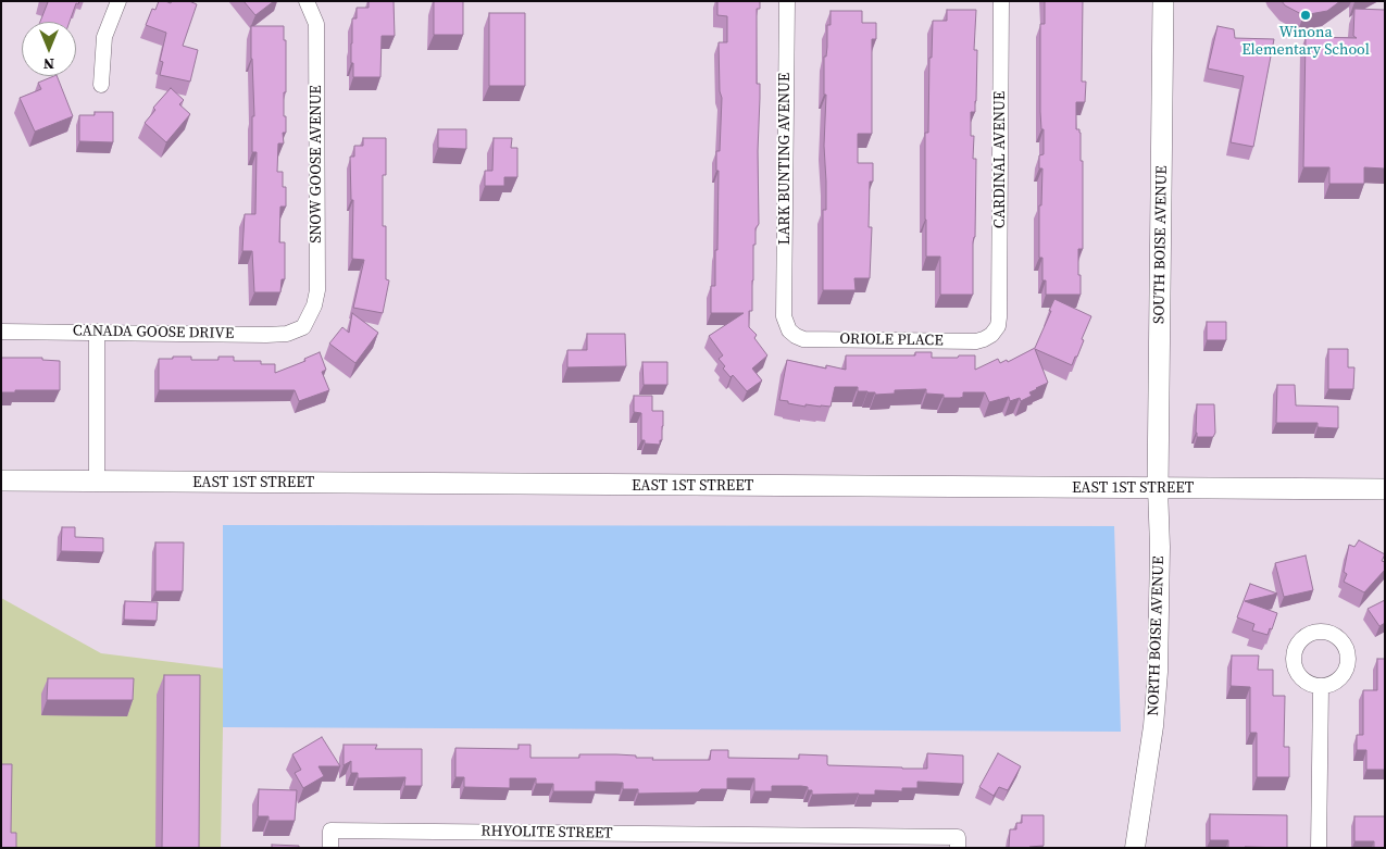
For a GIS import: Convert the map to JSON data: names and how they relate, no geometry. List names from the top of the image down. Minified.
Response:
{"streets":{"main road":["SOUTH BOISE AVENUE","EAST 1ST STREET"],"street":["LARK BUNTING AVENUE","CARDINAL AVENUE","SNOW GOOSE AVENUE","CANADA GOOSE DRIVE","ORIOLE PLACE","NORTH BOISE AVENUE","RHYOLITE STREET"]},"crossings":[["LARK BUNTING AVENUE","ORIOLE PLACE"],["CARDINAL AVENUE","ORIOLE PLACE"],["SNOW GOOSE AVENUE","CANADA GOOSE DRIVE"],["SOUTH BOISE AVENUE","EAST 1ST STREET"],["SOUTH BOISE AVENUE","NORTH BOISE AVENUE"],["EAST 1ST STREET","NORTH BOISE AVENUE"]],"places":["Winona Elementary School"],"north":"bottom"}
